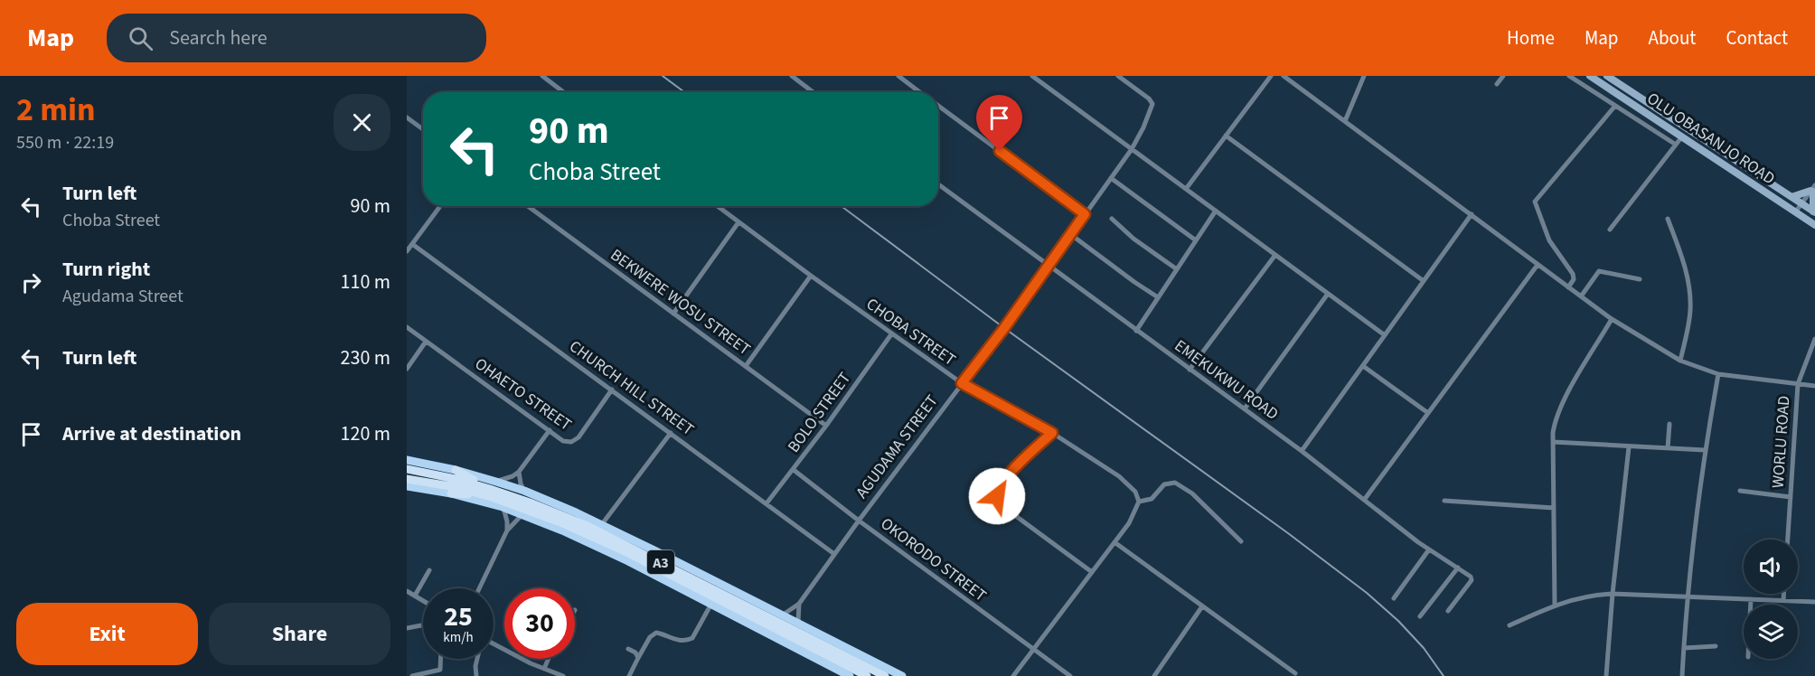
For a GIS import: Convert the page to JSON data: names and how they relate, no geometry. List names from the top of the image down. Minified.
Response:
{"streets":{"highway":["A3"],"main road":["OLU OBASANJO ROAD"],"street":["BEKWERE WOSU STREET","CHOBA STREET","EMEKUKWU ROAD","CHURCH HILL STREET","OHAETO STREET","BOLO STREET","WORLU ROAD","AGUDAMA STREET","OKORODO STREET"]},"crossings":[["BEKWERE WOSU STREET","BOLO STREET"],["CHOBA STREET","BOLO STREET"],["CHOBA STREET","AGUDAMA STREET"],["EMEKUKWU ROAD","AGUDAMA STREET"],["CHURCH HILL STREET","OHAETO STREET"],["CHURCH HILL STREET","BOLO STREET"],["CHURCH HILL STREET","AGUDAMA STREET"],["BOLO STREET","OKORODO STREET"],["AGUDAMA STREET","OKORODO STREET"]],"page":{"header":"Map","search":"Search here","nav":["Home","Map","About","Contact"],"heading":["2 min","550 m · 22:19"],"turn":["90 m","Choba Street"],"list":[{"name":"Turn left","note":"Choba Street","value":"90 m"},{"name":"Turn right","note":"Agudama Street","value":"110 m"},{"name":"Turn left","value":"230 m"},{"name":"Arrive at destination","value":"120 m"}],"speed":"25 km/h","limit":"30","buttons":["Exit","Share"]}}
